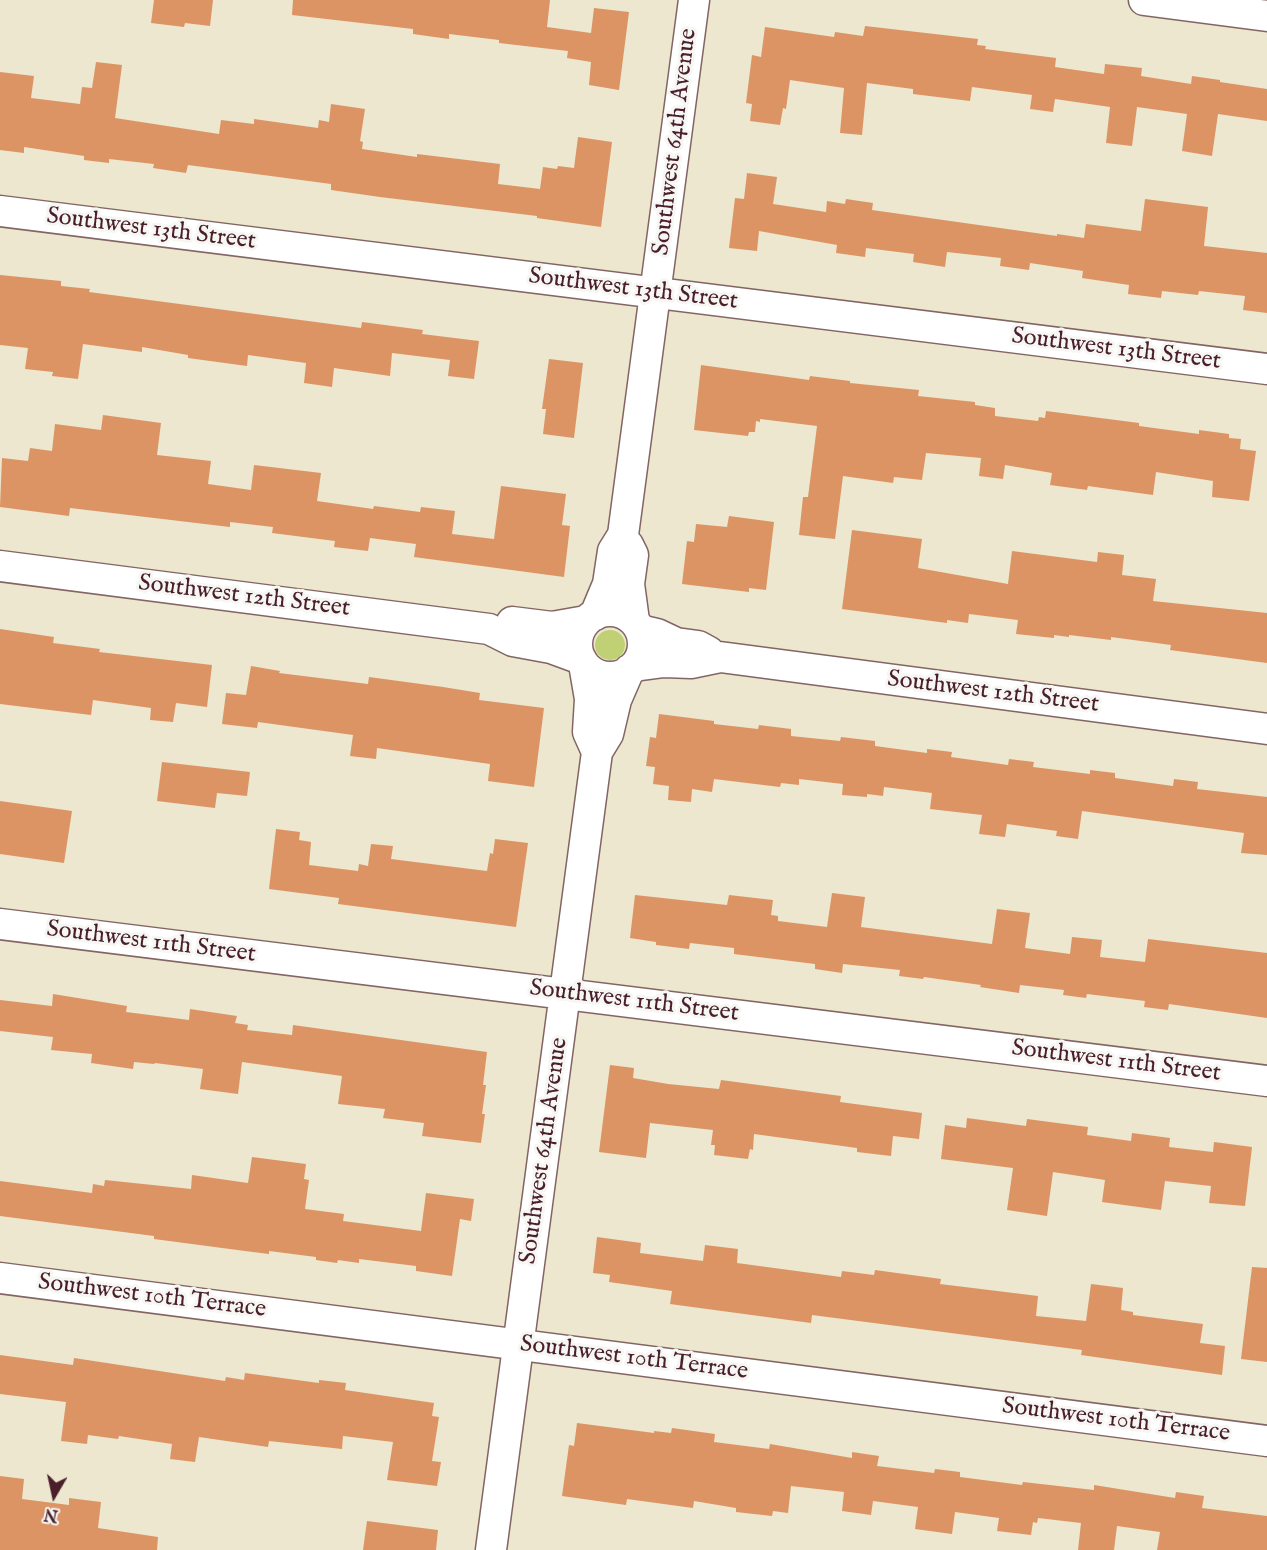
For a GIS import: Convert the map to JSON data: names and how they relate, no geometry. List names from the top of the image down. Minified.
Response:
{"streets":{"street":["Southwest 64th Avenue","Southwest 13th Street","Southwest 12th Street","Southwest 11th Street","Southwest 10th Terrace"]},"crossings":[["Southwest 64th Avenue","Southwest 13th Street"],["Southwest 64th Avenue","Southwest 12th Street"],["Southwest 64th Avenue","Southwest 11th Street"],["Southwest 64th Avenue","Southwest 10th Terrace"]],"north":"bottom"}
